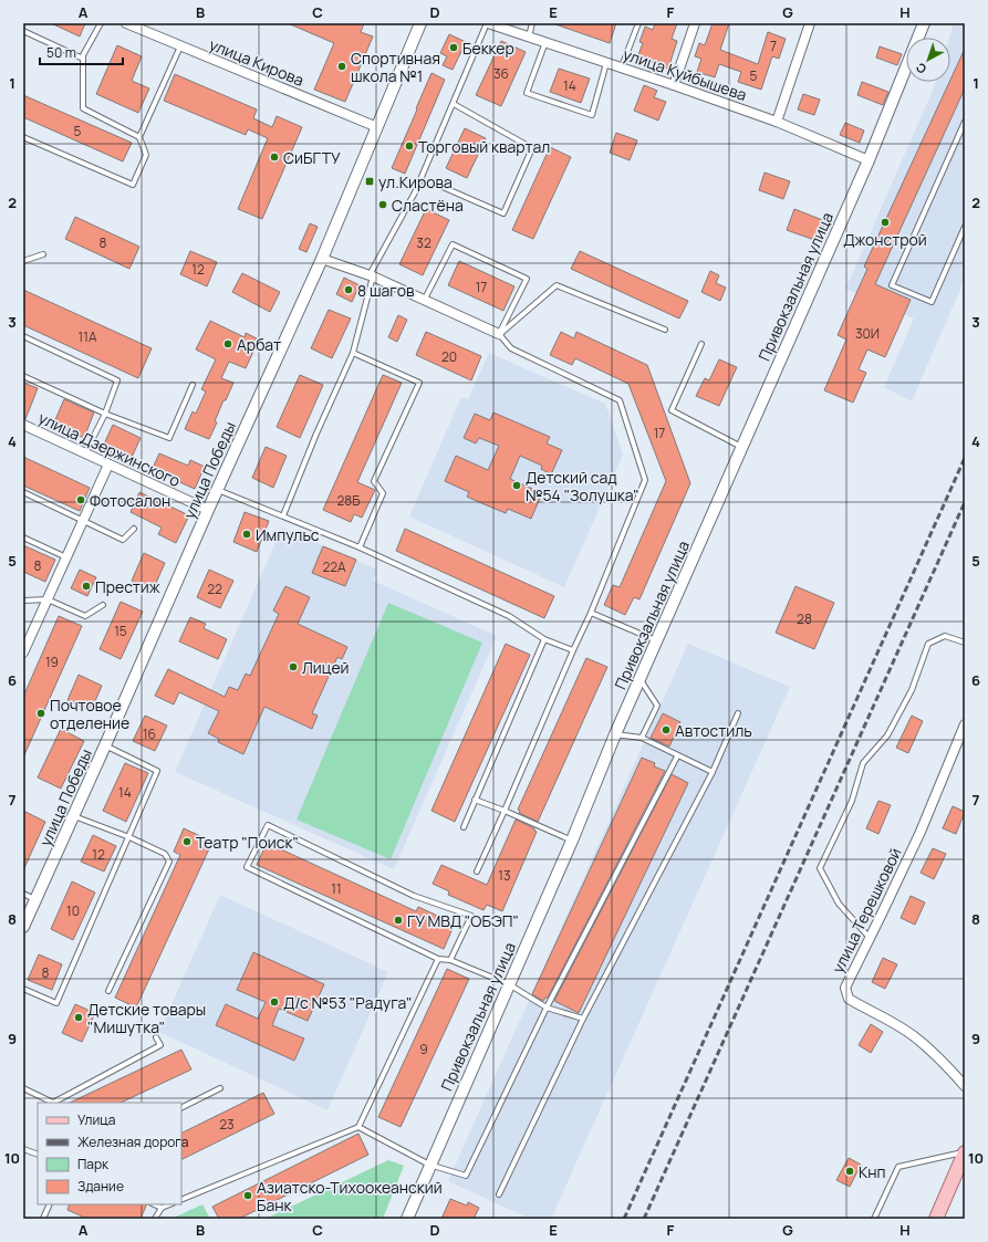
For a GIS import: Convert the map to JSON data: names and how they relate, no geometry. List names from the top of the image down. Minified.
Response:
{"streets":{"street":["улица Кирова","улица Куйбышева","Привокзальная улица","улица Дзержинского","улица Победы","улица Терешковой"]},"crossings":[["улица Кирова","улица Победы"],["улица Куйбышева","Привокзальная улица"],["улица Дзержинского","улица Победы"]],"places":{"other":["Беккер","Спортивная школа №1","Торговый квартал","СиБГТУ","Сластёна","Джонстрой","8 шагов","Арбат","Детский сад №54 \"Золушка\"","Фотосалон","Импульс","Престиж","Лицей","Почтовое отделение","Автостиль","Театр \"Поиск\"","ГУ МВД \"ОБЭП\"","Д/с №53 \"Радуга\"","Детские товары \"Мишутка\"","Кнп","Азиатско-Тихоокеанский Банк"],"transit":["ул.Кирова"]},"house_numbers":["7","36","5","14","5","8","32","12","17","30И","11А","20","17","28Б","8","22А","22","28","15","19","16","14","12","13","11","10","8","9","23"],"legend":["Улица","Железная дорога","Парк","Здание"],"scale_bar":"50 m","north":"bottom left","grid":{"columns":["A","B","C","D","E","F","G","H"],"rows":["1","2","3","4","5","6","7","8","9","10"]}}
